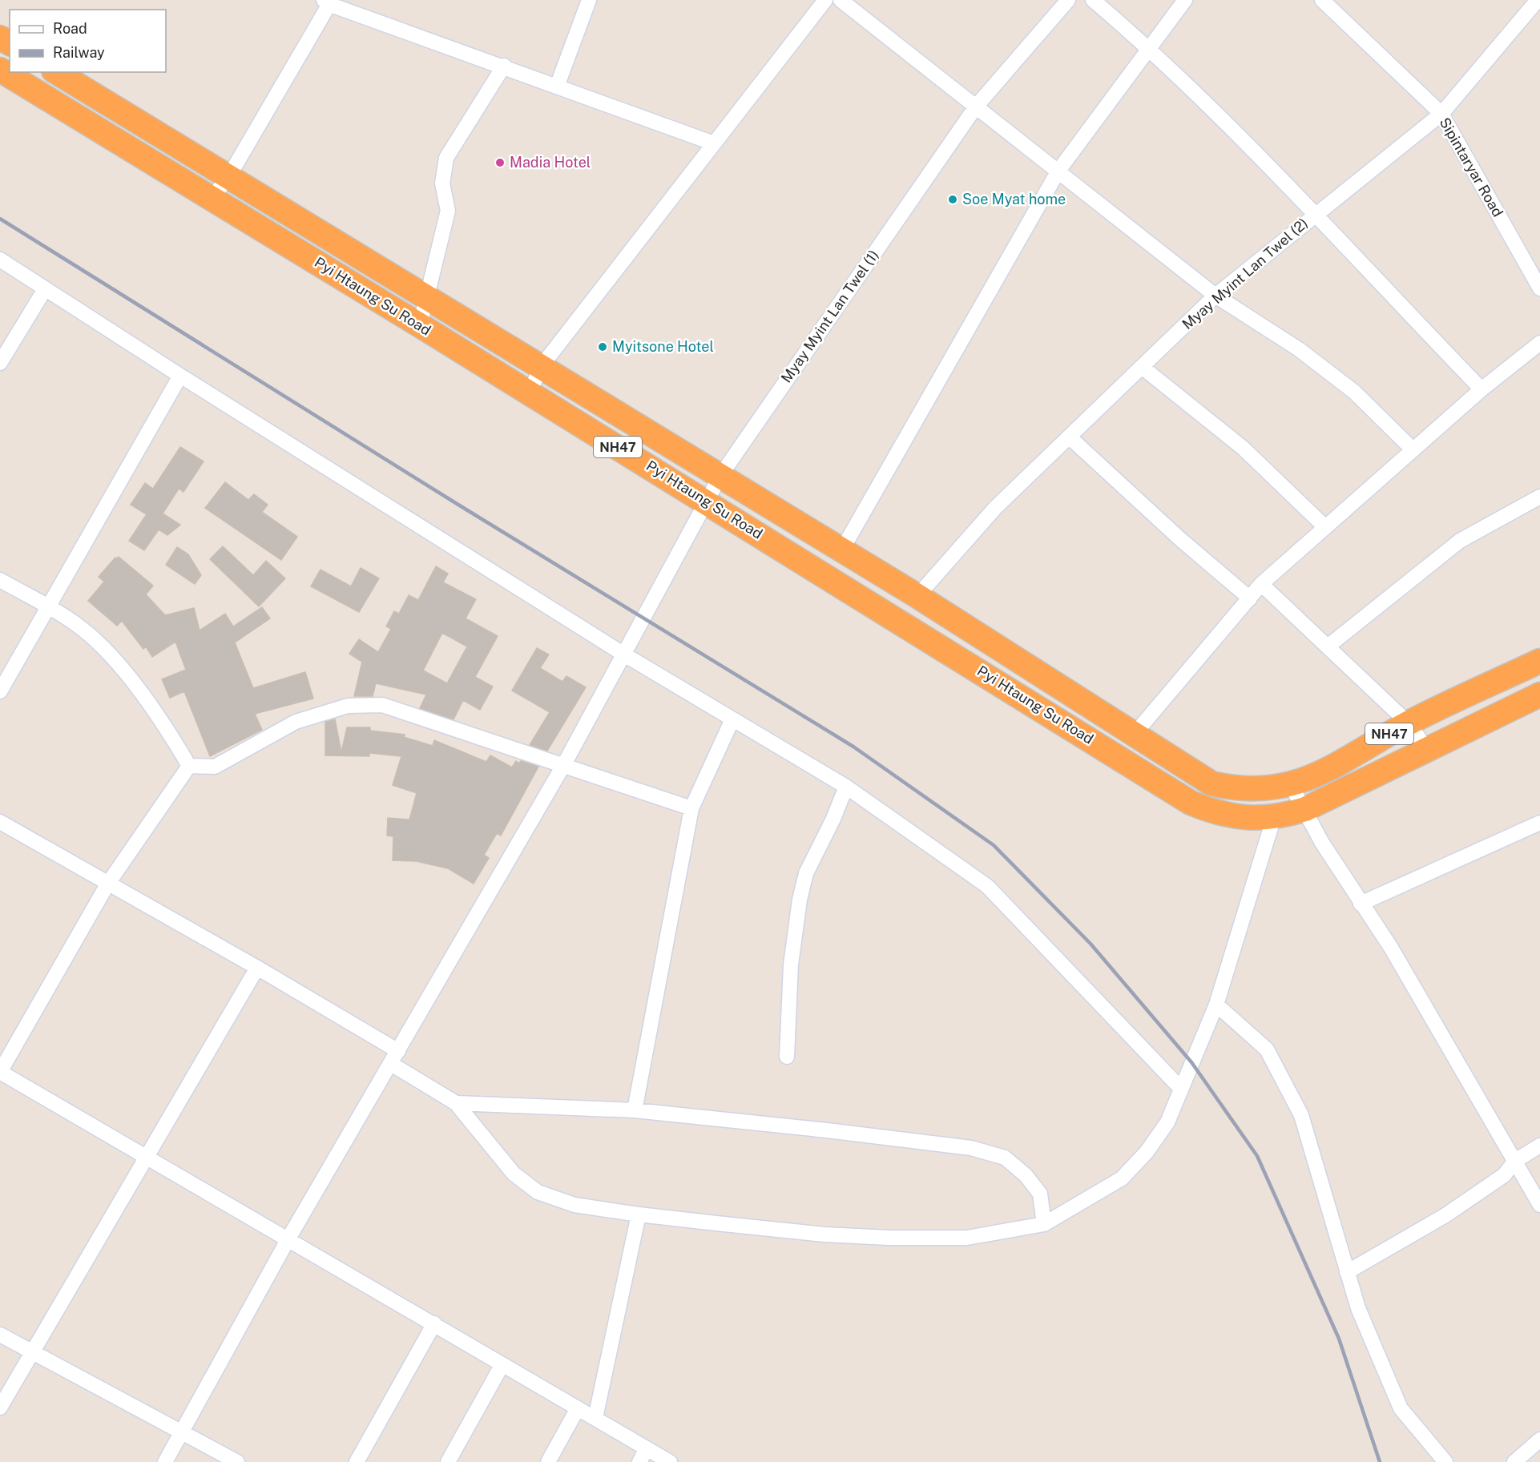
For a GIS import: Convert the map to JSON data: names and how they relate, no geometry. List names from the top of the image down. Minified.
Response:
{"streets":{"highway":["Pyi Htaung Su Road","NH47"],"street":["Sipintaryar Road","Myay Myint Lan Twel (2)","Myay Myint Lan Twel (1)"]},"crossings":[["Sipintaryar Road","Myay Myint Lan Twel (2)"],["Myay Myint Lan Twel (2)","Pyi Htaung Su Road"],["Pyi Htaung Su Road","Myay Myint Lan Twel (1)"],["Pyi Htaung Su Road","NH47"]],"places":["Madia Hotel","Soe Myat home","Myitsone Hotel"],"legend":["Road","Railway"]}
